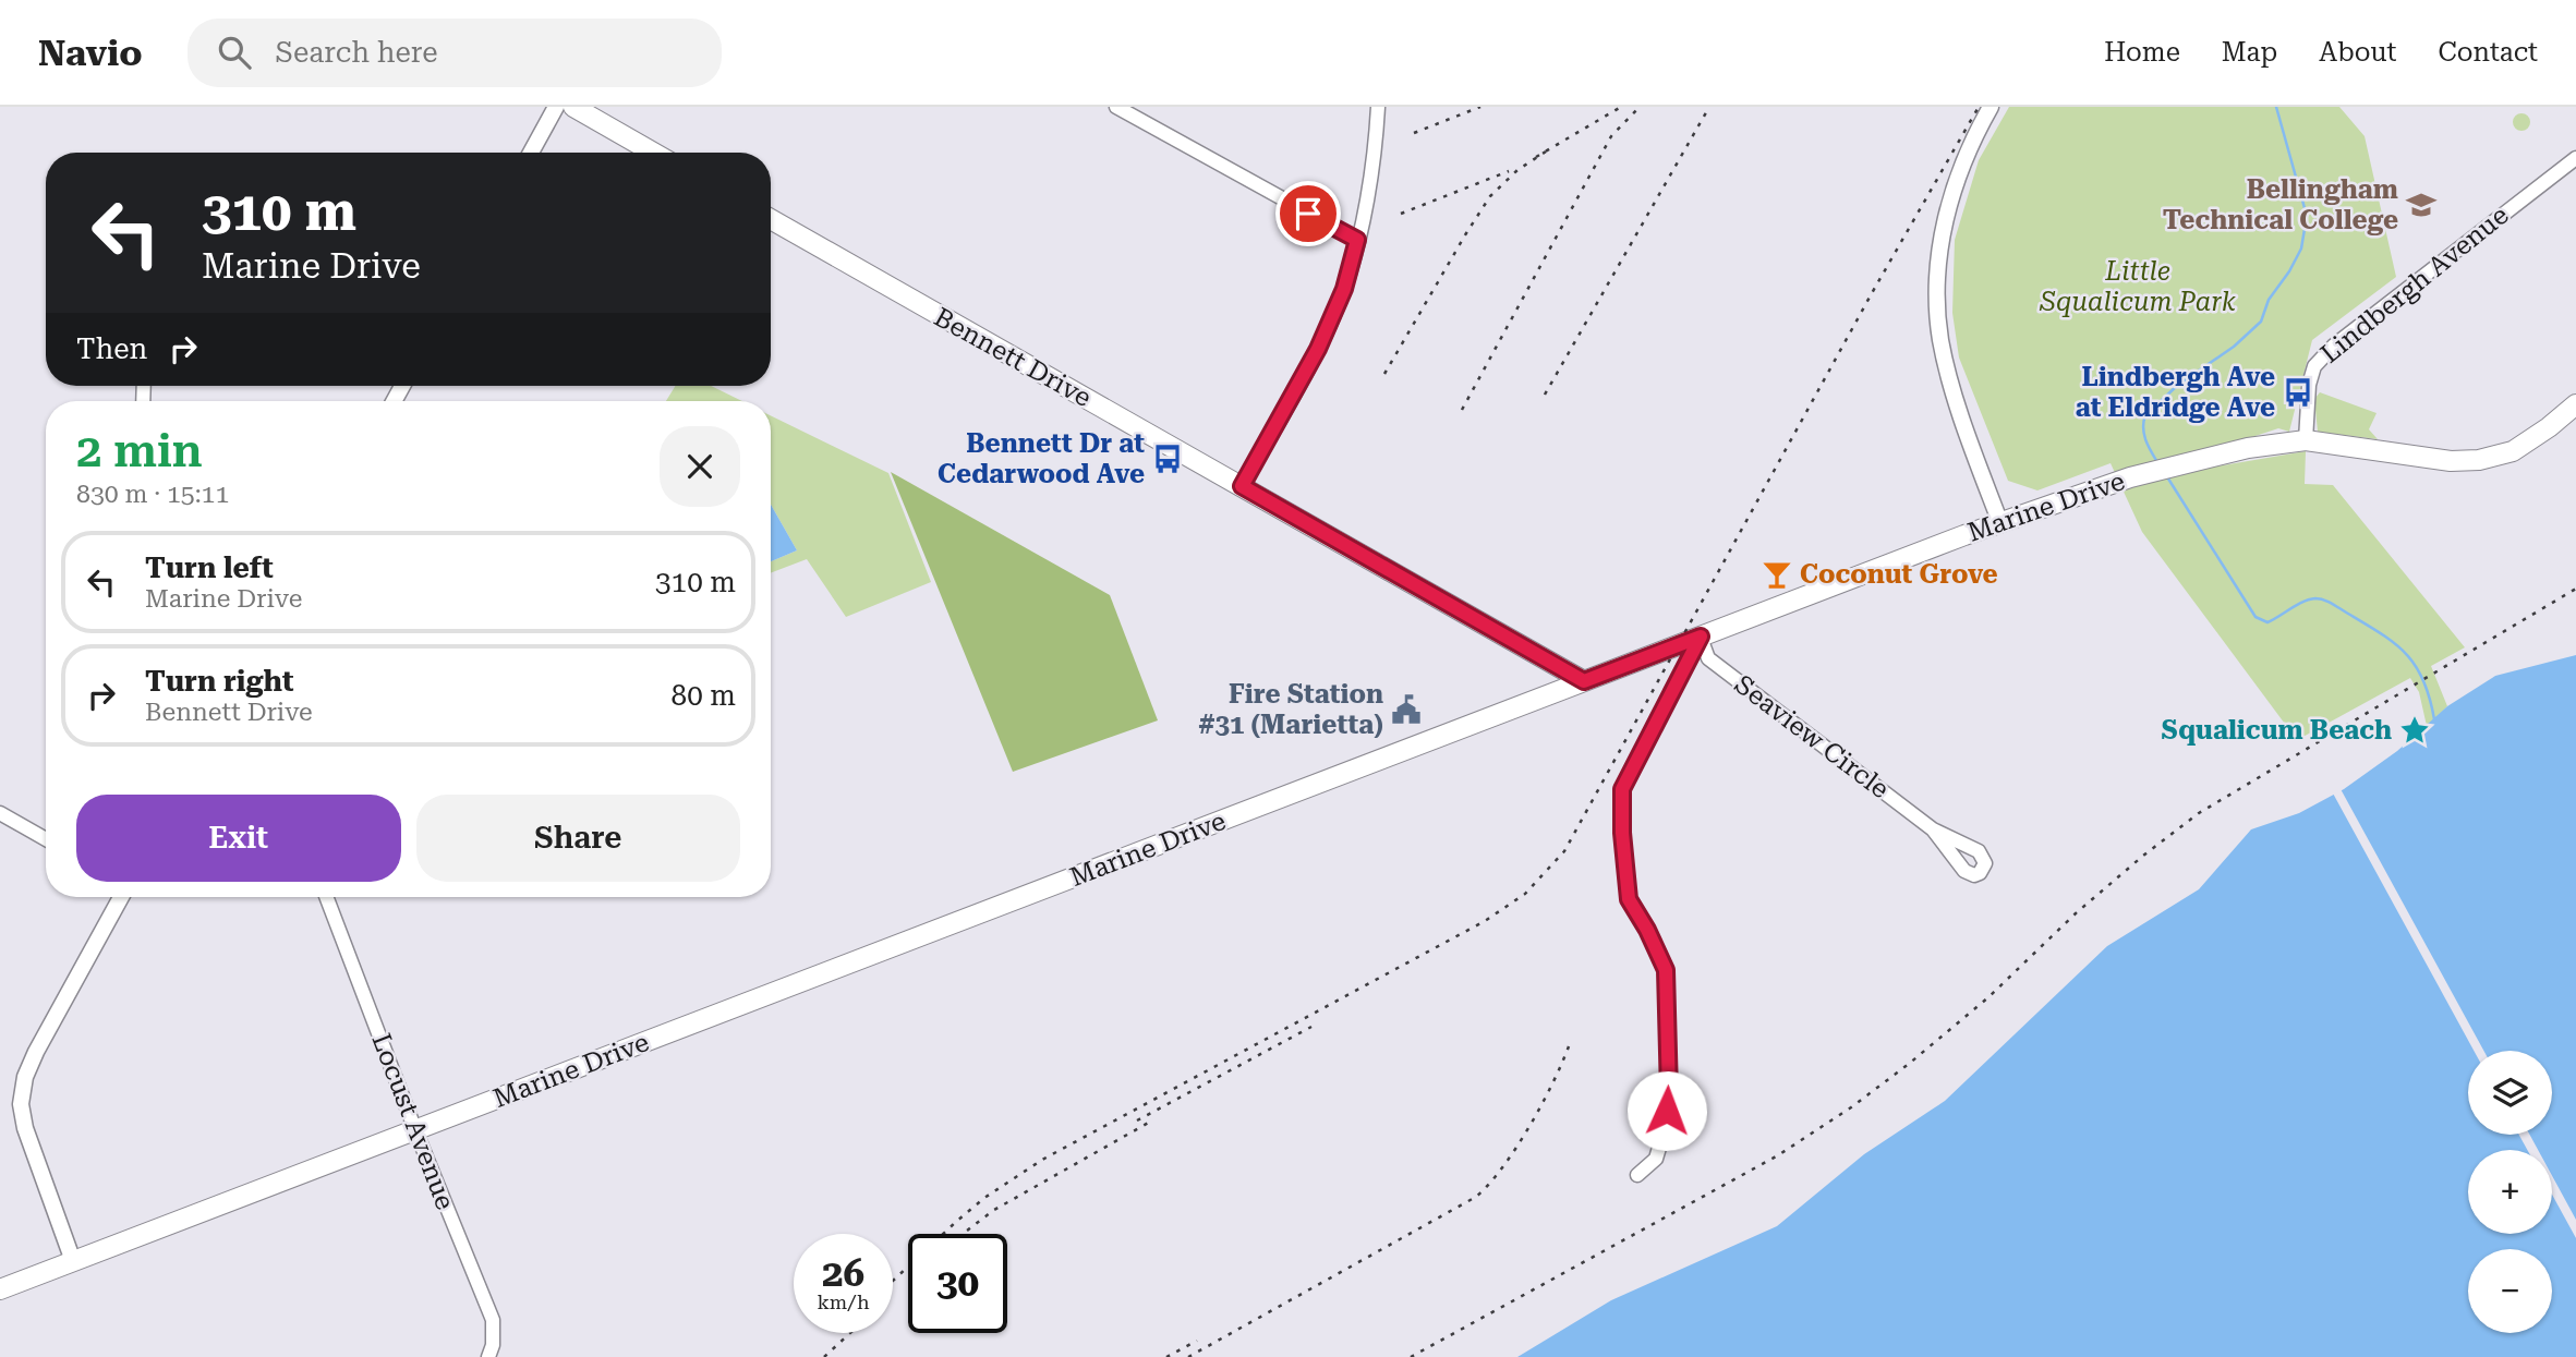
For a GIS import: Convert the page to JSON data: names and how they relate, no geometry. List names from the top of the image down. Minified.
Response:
{"streets":{"main road":["Bennett Drive","Marine Drive"],"street":["Lindbergh Avenue","Seaview Circle","Locust Avenue"]},"crossings":[["Lindbergh Avenue","Marine Drive"],["Bennett Drive","Marine Drive"],["Marine Drive","Seaview Circle"],["Marine Drive","Locust Avenue"]],"parks":["Little Squalicum Park"],"places":{"school or university":["Bellingham Technical College"],"bus stop":["Lindbergh Ave at Eldridge Ave","Bennett Dr at Cedarwood Ave"],"bar":["Coconut Grove"],"public building":["Fire Station #31 (Marietta)"],"place":["Squalicum Beach"]},"page":{"header":"Navio","search":"Search here","nav":["Home","Map","About","Contact"],"turn":["310 m","Marine Drive"],"then":"Then","heading":["2 min","830 m · 15:11"],"list":[{"name":"Turn left","note":"Marine Drive","value":"310 m"},{"name":"Turn right","note":"Bennett Drive","value":"80 m"}],"buttons":["Exit","Share"],"map_buttons":["+","−"],"speed":"26 km/h","limit":"30"}}
